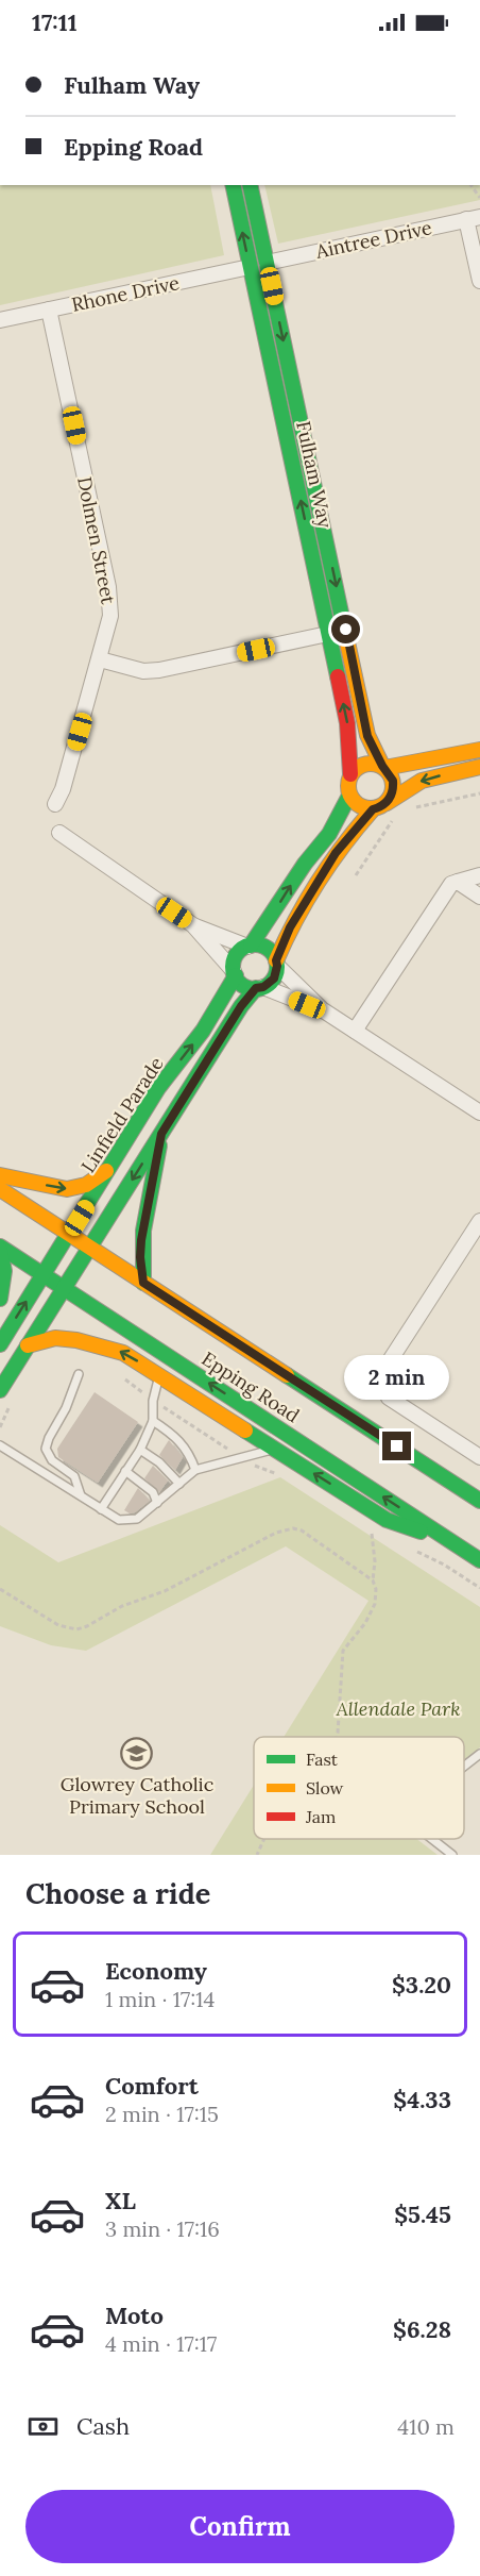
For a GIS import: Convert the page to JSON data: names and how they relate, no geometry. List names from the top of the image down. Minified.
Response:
{"streets":{"street":["Aintree Drive","Rhone Drive","Fulham Way","Dolmen Street","Linfield Parade","Epping Road"]},"crossings":[["Aintree Drive","Fulham Way"],["Rhone Drive","Fulham Way"],["Rhone Drive","Dolmen Street"],["Linfield Parade","Epping Road"]],"parks":["Allendale Park"],"places":{"school or university":["Glowrey Catholic Primary School"]},"legend":["Fast","Slow","Jam"],"page":{"status":"17:11","banner":["Fulham Way","Epping Road"],"bubble":"2 min","heading":"Choose a ride","list":[{"name":"Economy","note":"1 min · 17:14","value":"$3.20"},{"name":"Comfort","note":"2 min · 17:15","value":"$4.33"},{"name":"XL","note":"3 min · 17:16","value":"$5.45"},{"name":"Moto","note":"4 min · 17:17","value":"$6.28"}],"pay":["Cash","410 m"],"buttons":"Confirm"}}
